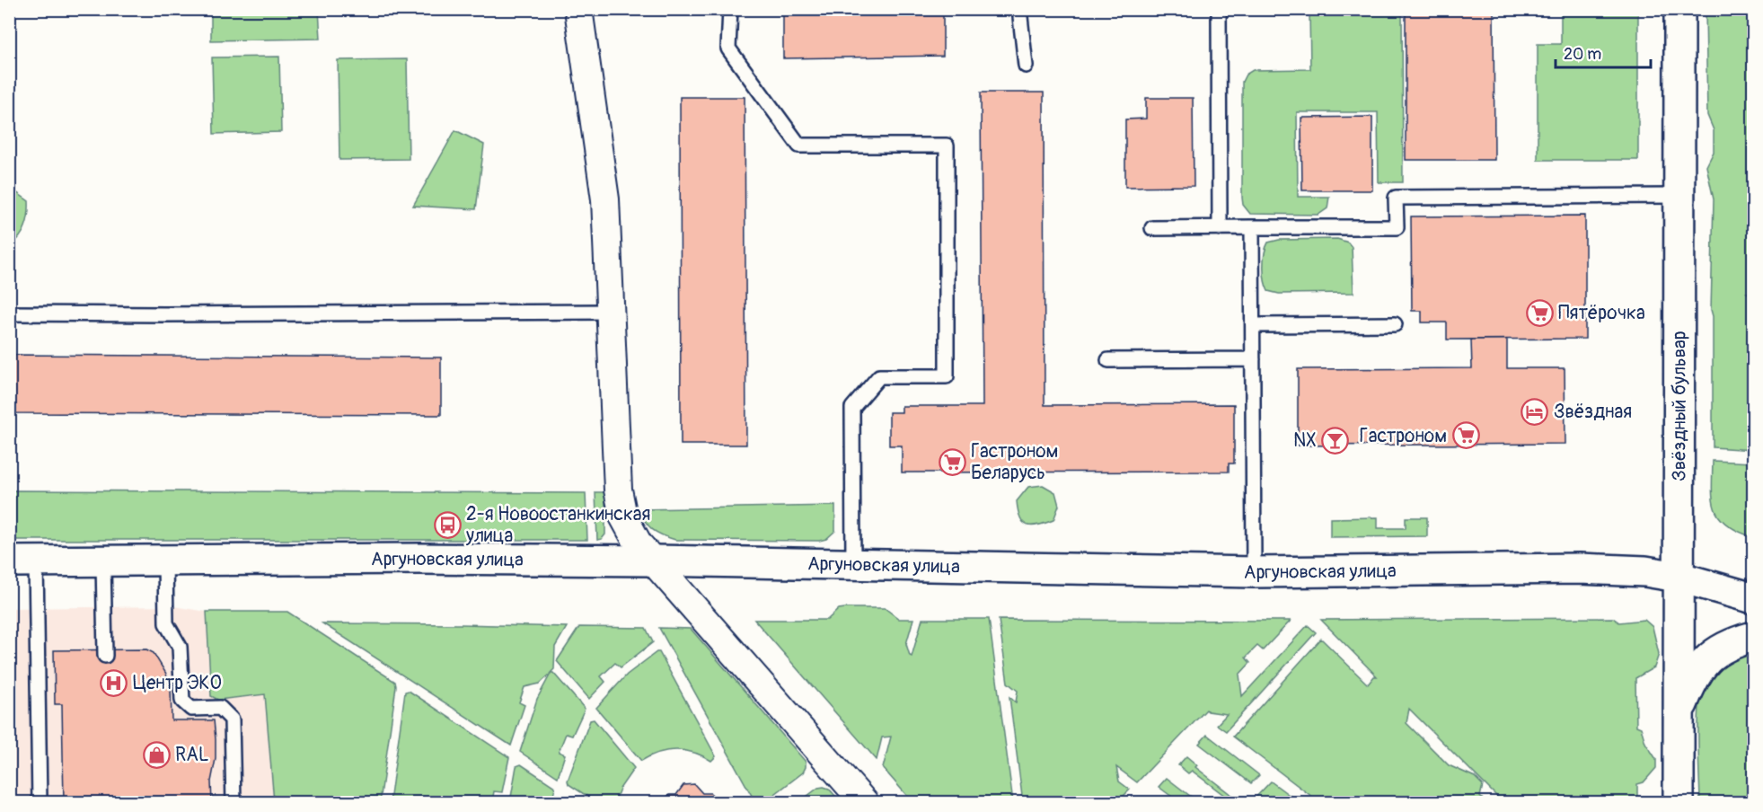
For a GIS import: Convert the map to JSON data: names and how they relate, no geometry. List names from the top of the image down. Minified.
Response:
{"streets":{"main road":["Звёздный бульвар","Аргуновская улица"]},"crossings":[["Звёздный бульвар","Аргуновская улица"]],"places":{"supermarket":["Пятёрочка","Гастроном","Гастроном Беларусь"],"hotel":["Звёздная"],"bar":["NX"],"bus stop":["2-я Новоостанкинская улица"],"hospital":["Центр ЭКО"],"shop":["RAL"]},"scale_bar":"20 m"}
